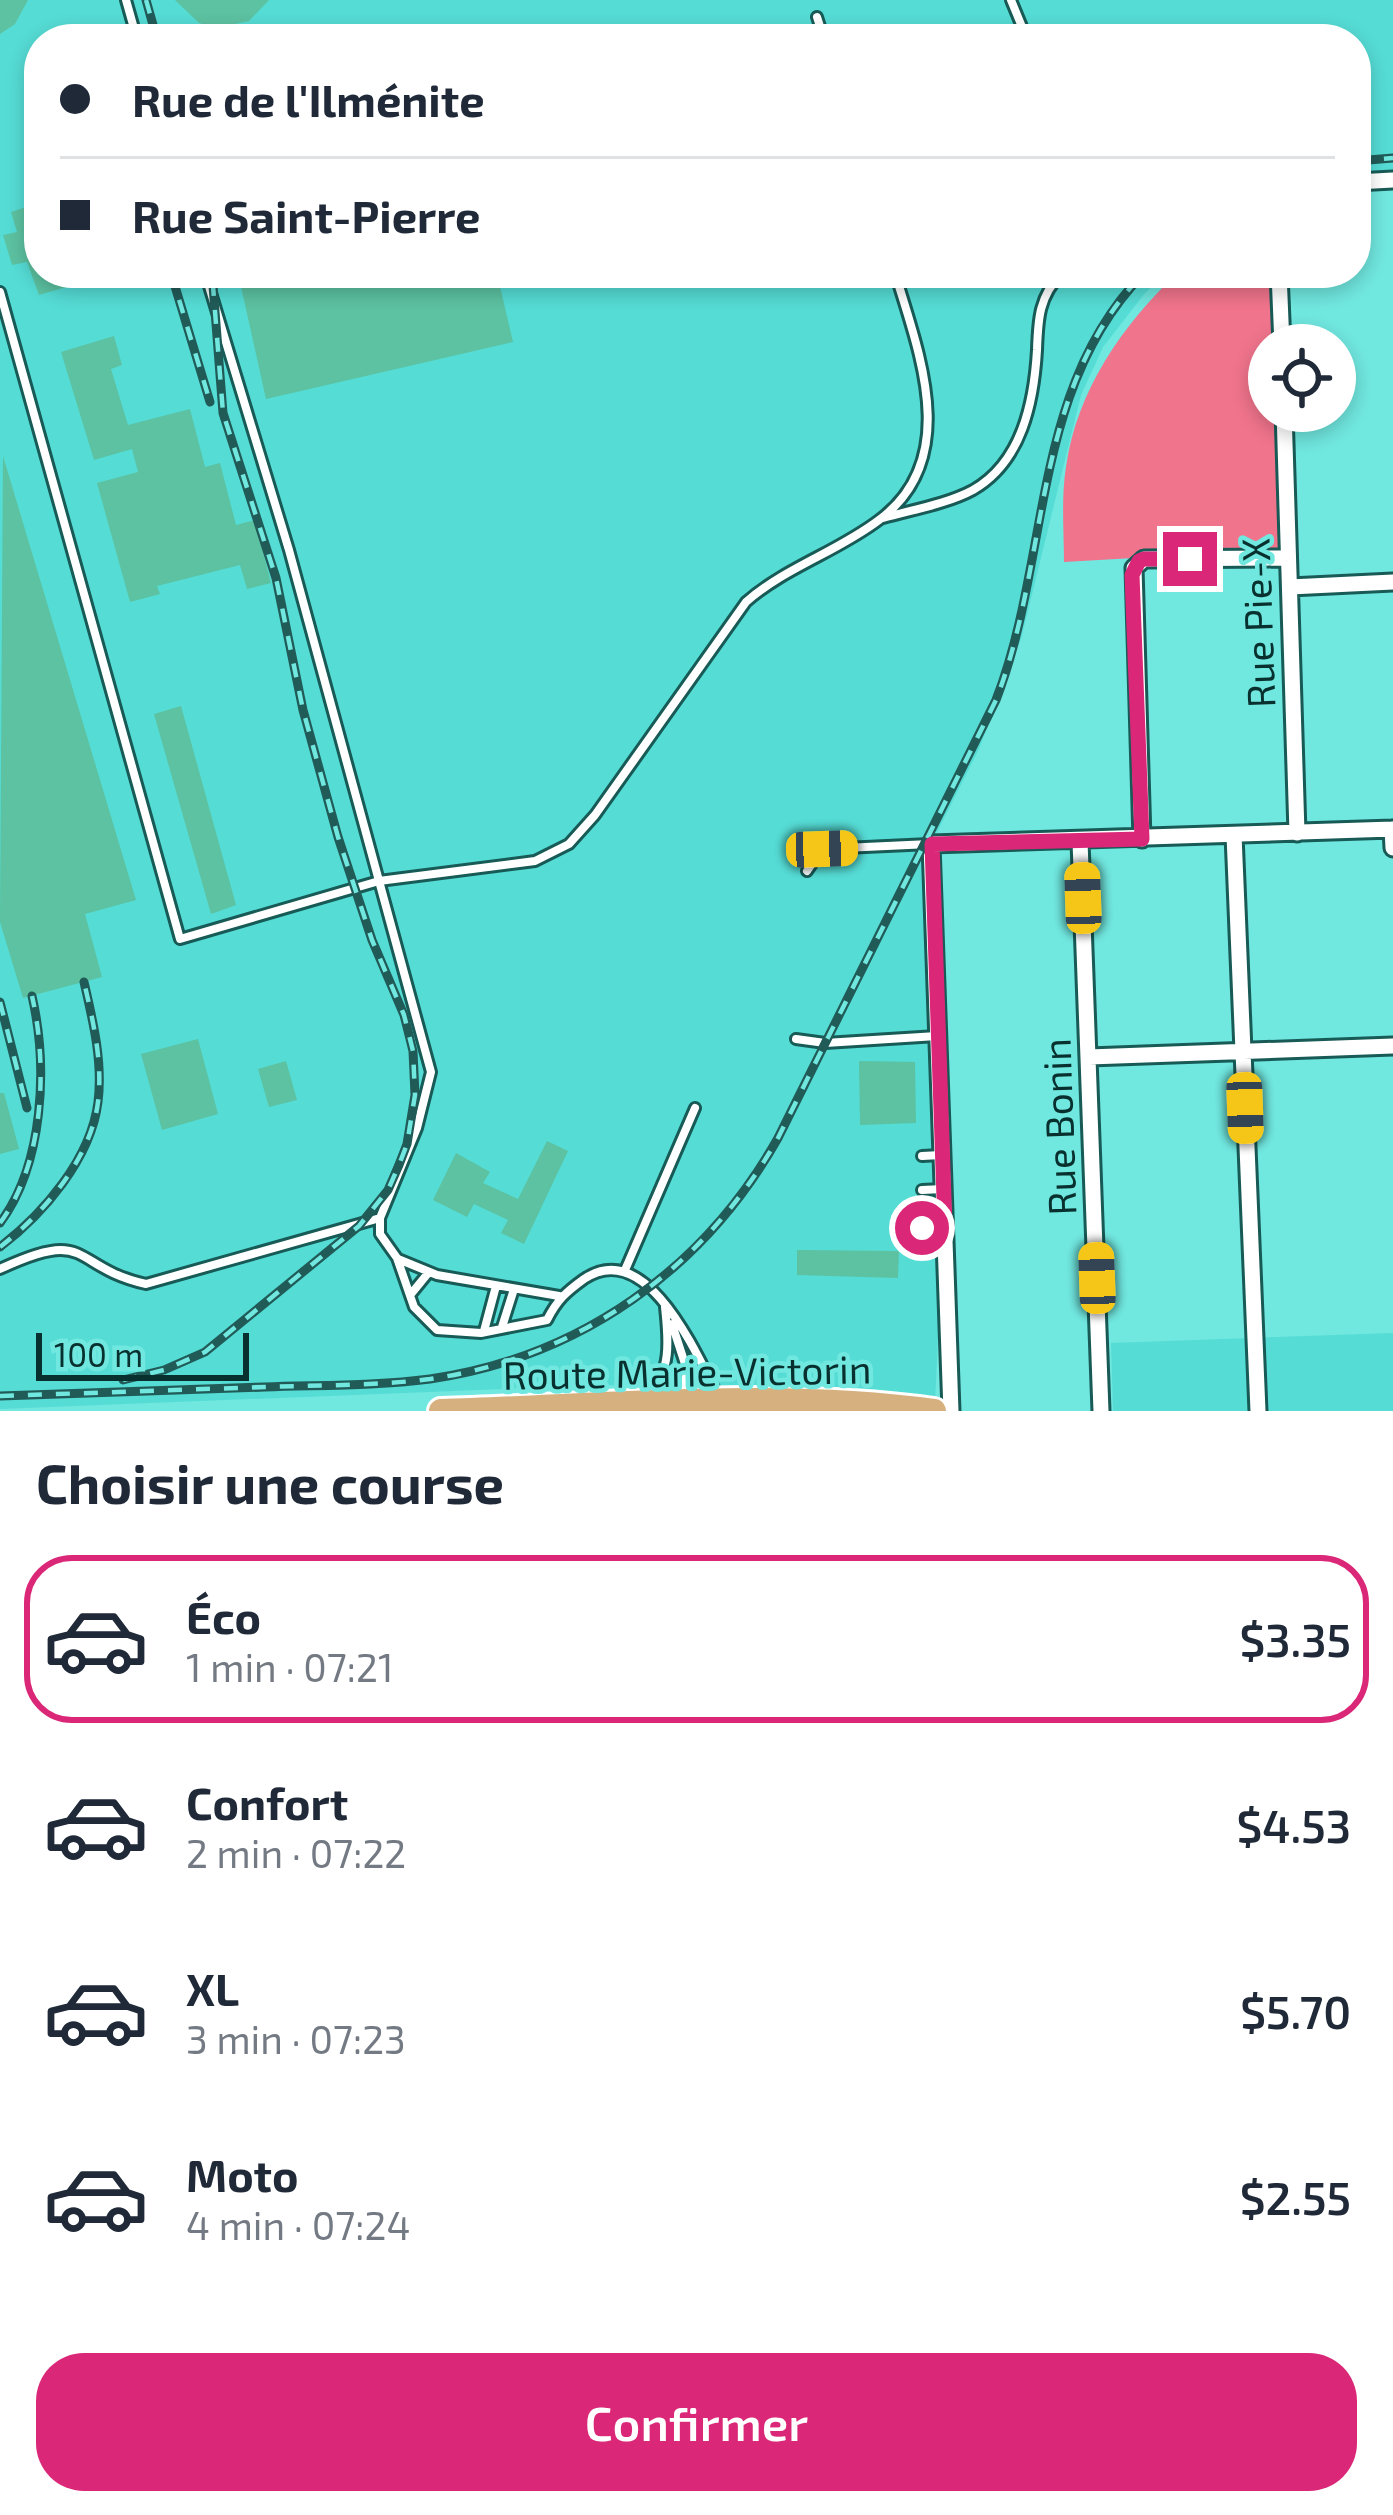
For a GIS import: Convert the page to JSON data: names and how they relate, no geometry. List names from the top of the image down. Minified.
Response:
{"streets":{"main road":["Route Marie-Victorin"],"street":["Rue Pie-X","Rue Bonin"]},"scale_bar":"100 m","page":{"banner":["Rue de l'Ilménite","Rue Saint-Pierre"],"scale":"100 m","heading":"Choisir une course","list":[{"name":"Éco","note":"1 min · 07:21","value":"$3.35"},{"name":"Confort","note":"2 min · 07:22","value":"$4.53"},{"name":"XL","note":"3 min · 07:23","value":"$5.70"},{"name":"Moto","note":"4 min · 07:24","value":"$2.55"}],"buttons":"Confirmer"}}
